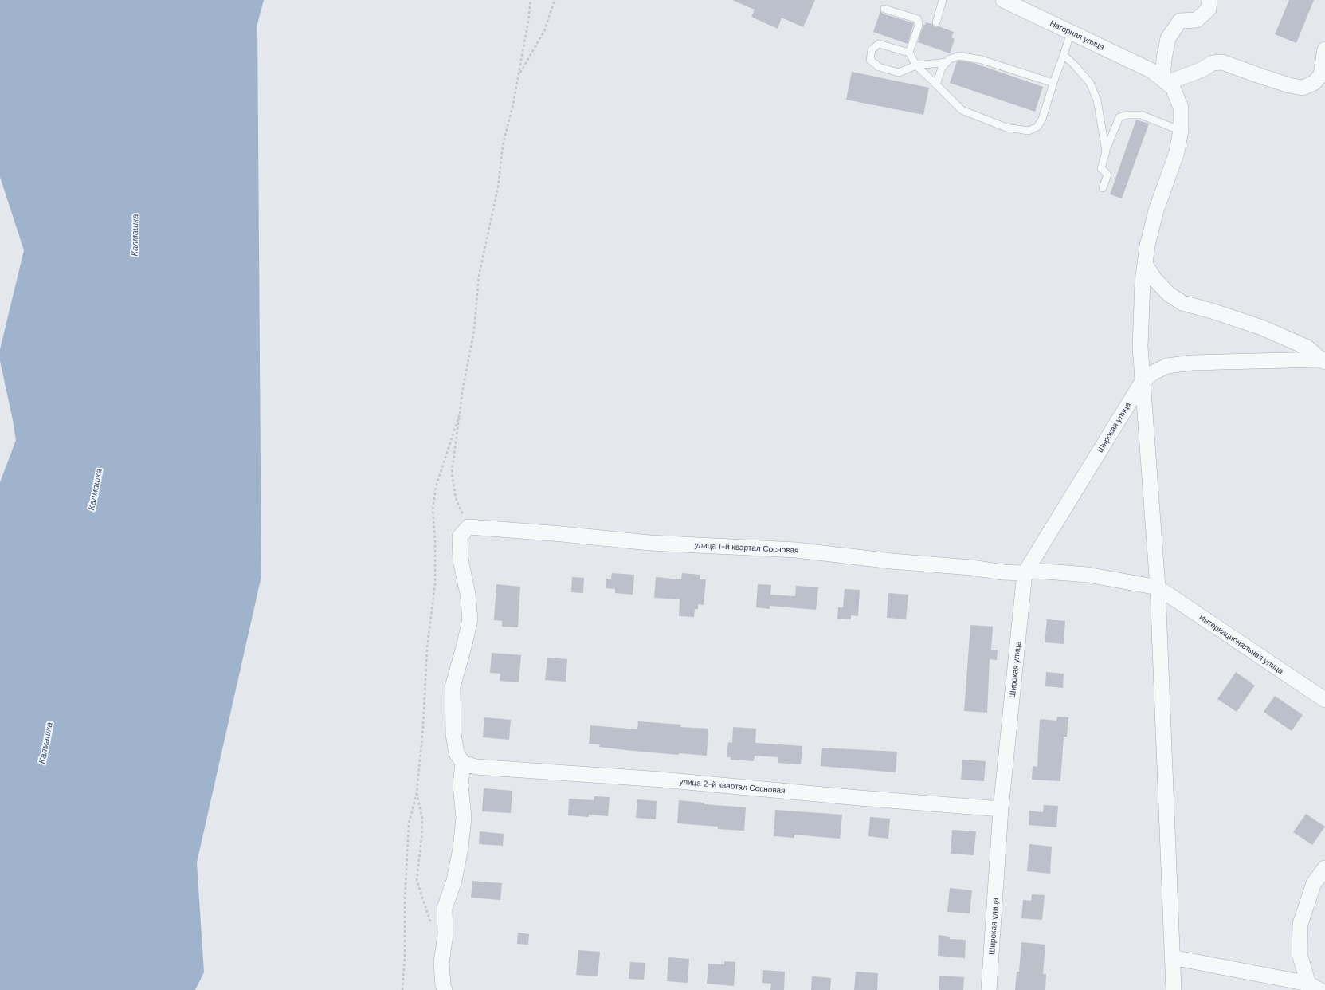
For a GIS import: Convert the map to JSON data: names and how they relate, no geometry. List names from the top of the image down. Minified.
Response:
{"streets":{"street":["Нагорная улица","Широкая улица","улица 1-й квартал Сосновая","Интернациональная улица","улица 2-й квартал Сосновая"]},"crossings":[["Широкая улица","улица 1-й квартал Сосновая"],["Широкая улица","улица 2-й квартал Сосновая"],["улица 1-й квартал Сосновая","Интернациональная улица"]],"water":["Калмашка"]}
